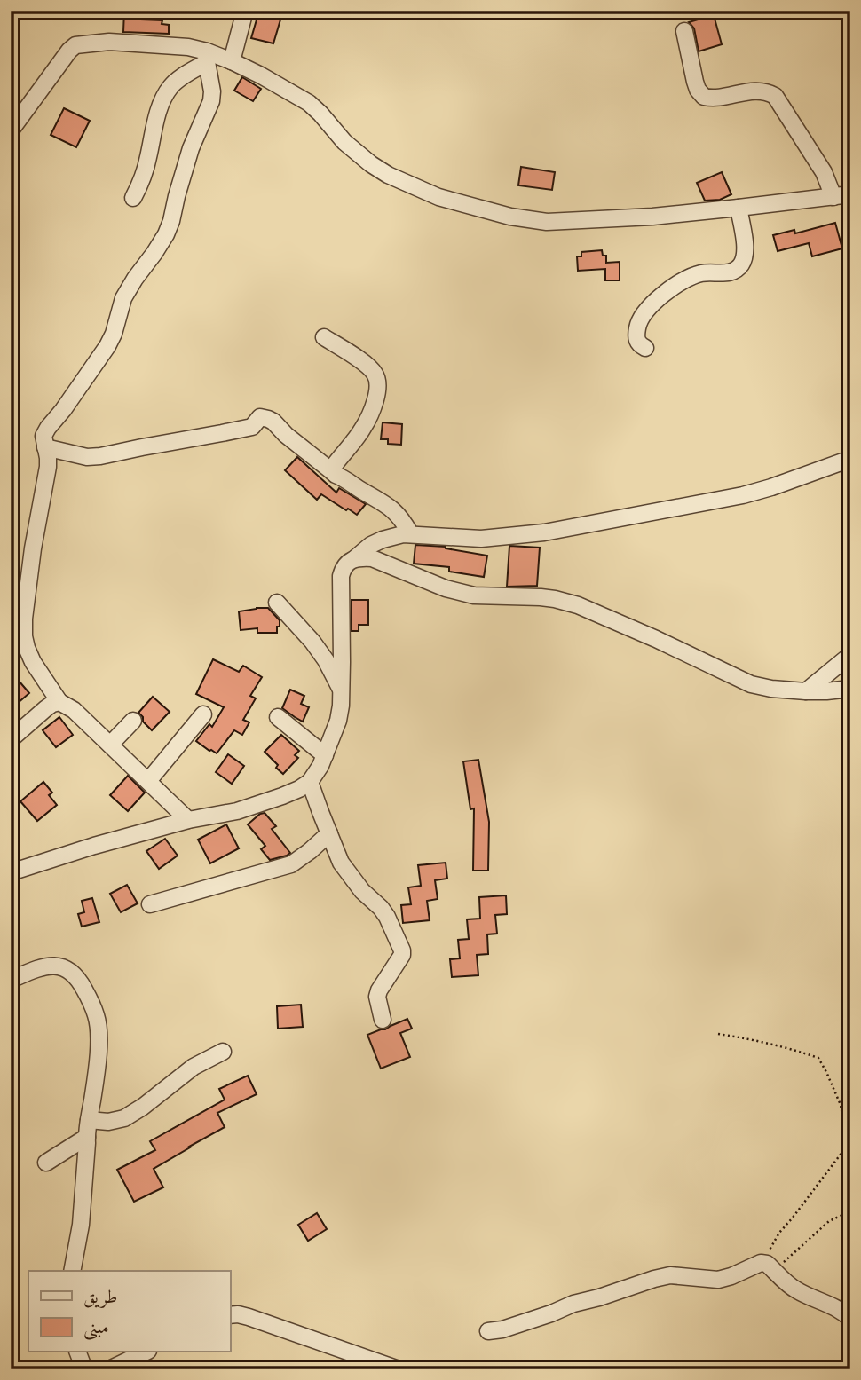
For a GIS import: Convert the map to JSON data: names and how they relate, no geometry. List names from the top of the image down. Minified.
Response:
{"legend":["طريق","مبنى"]}
